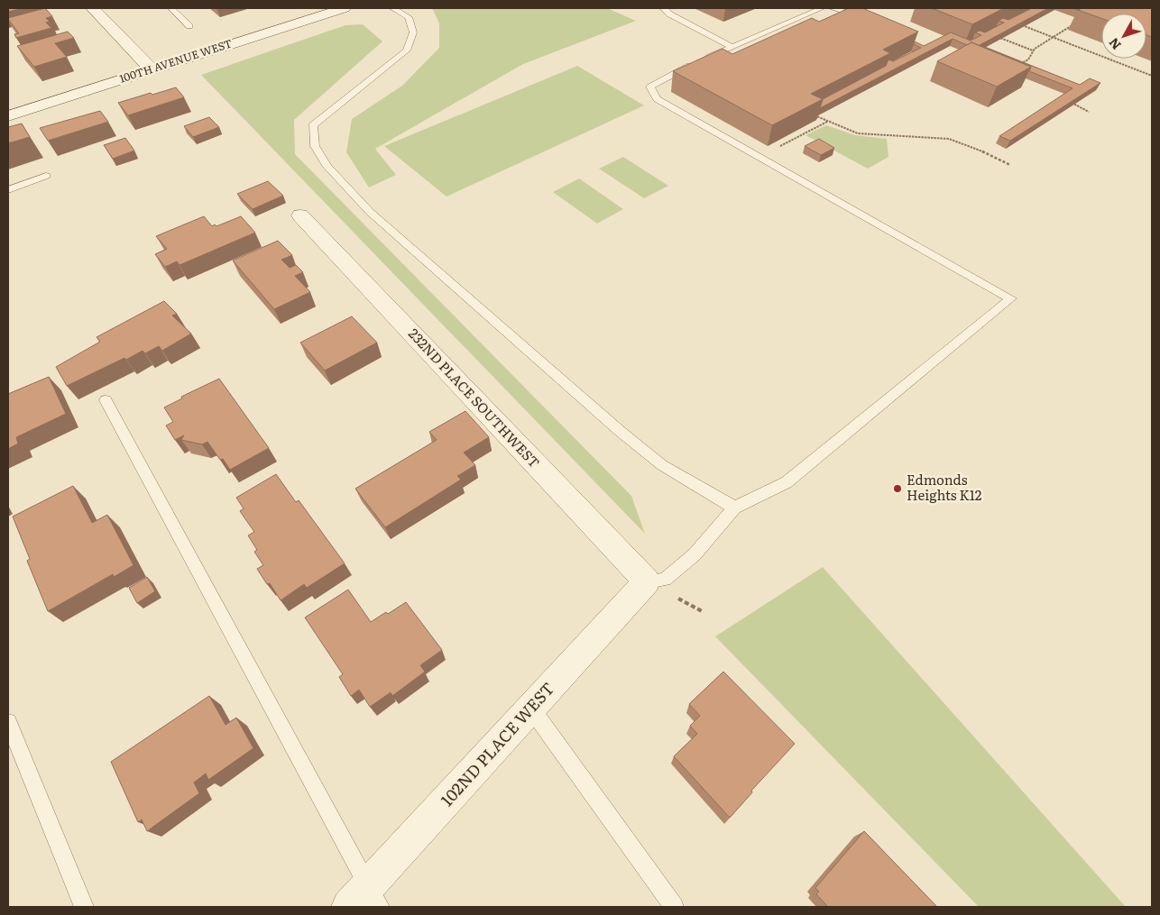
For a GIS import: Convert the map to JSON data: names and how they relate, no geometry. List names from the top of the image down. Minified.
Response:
{"streets":{"street":["100TH AVENUE WEST","232ND PLACE SOUTHWEST","102ND PLACE WEST"]},"crossings":[["232ND PLACE SOUTHWEST","102ND PLACE WEST"]],"places":["Edmonds Heights K12"],"north":"bottom left"}
